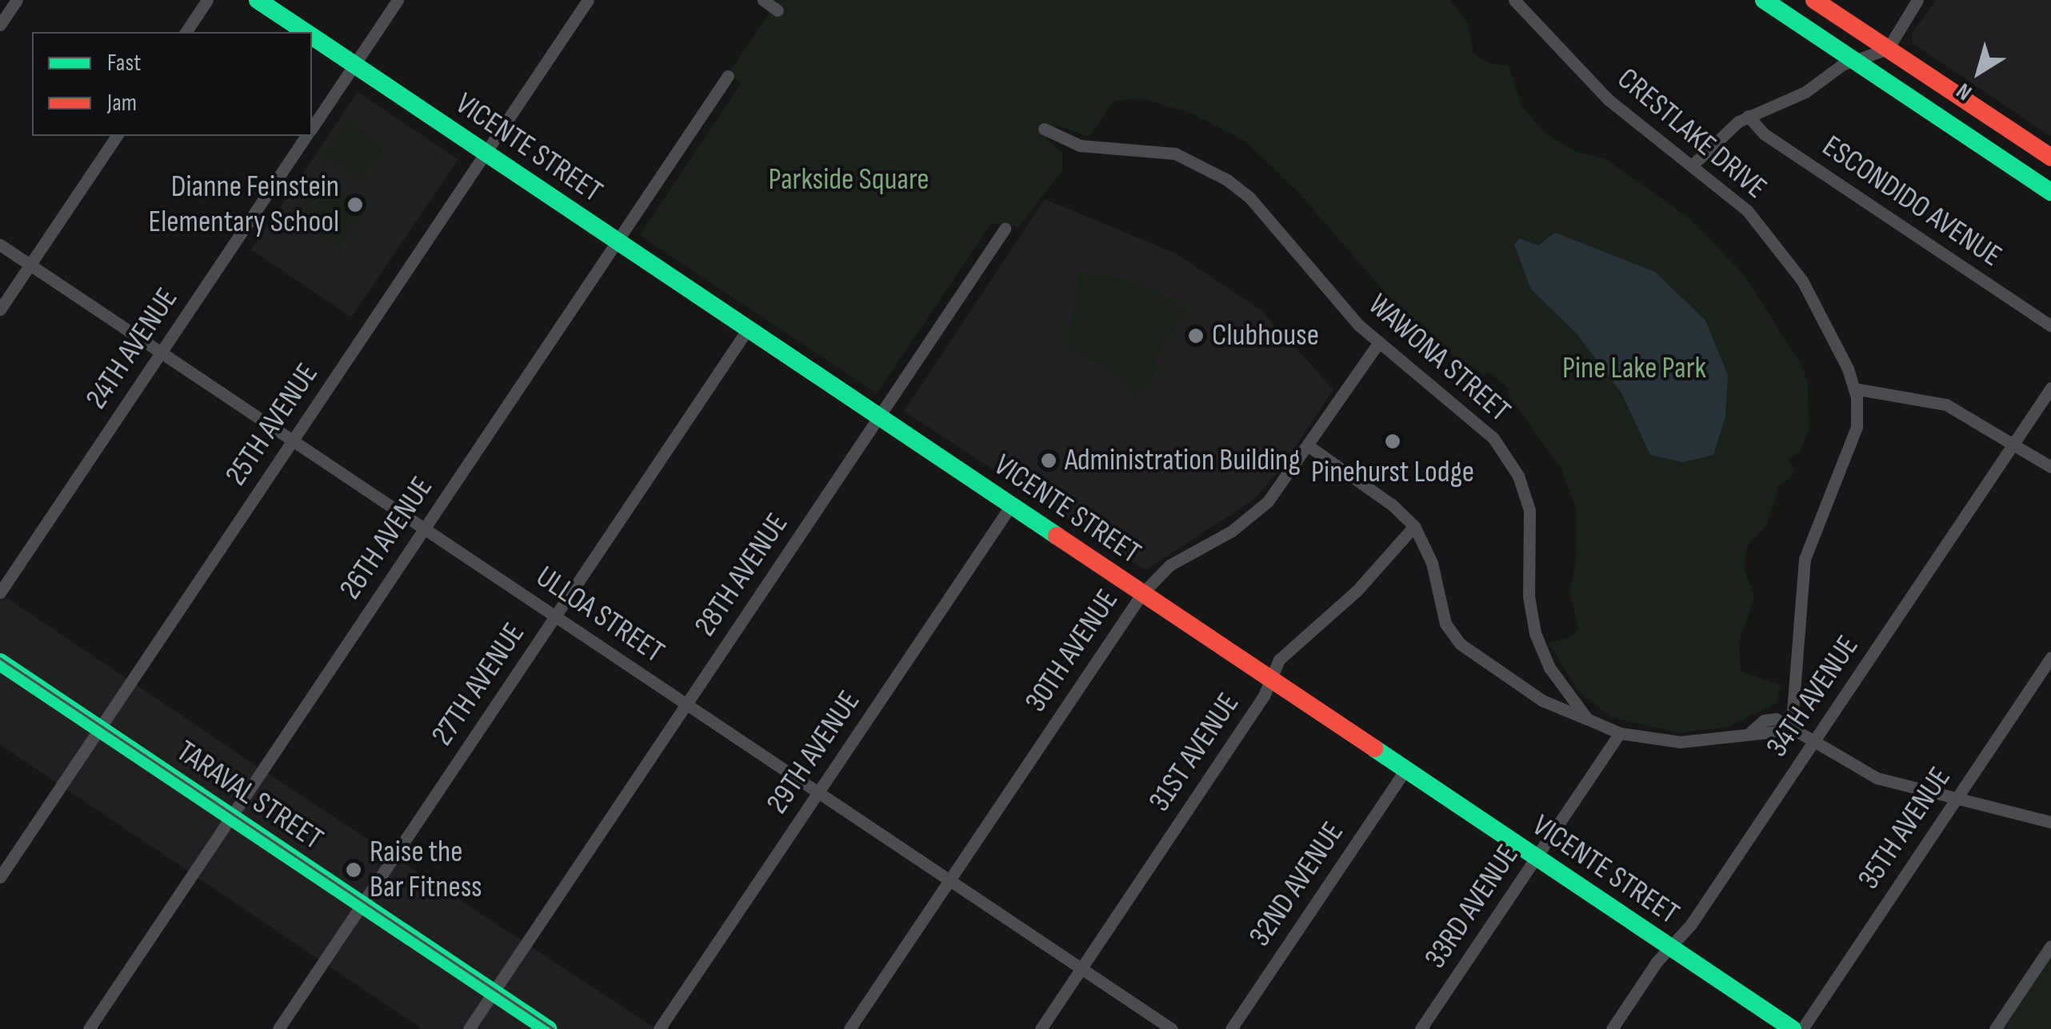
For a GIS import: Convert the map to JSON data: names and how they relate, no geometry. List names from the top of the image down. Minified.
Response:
{"streets":{"street":["CRESTLAKE DRIVE","VICENTE STREET","ESCONDIDO AVENUE","24TH AVENUE","WAWONA STREET","25TH AVENUE","26TH AVENUE","28TH AVENUE","ULLOA STREET","30TH AVENUE","27TH AVENUE","34TH AVENUE","29TH AVENUE","31ST AVENUE","TARAVAL STREET","35TH AVENUE","32ND AVENUE","33RD AVENUE"]},"crossings":[["VICENTE STREET","24TH AVENUE"],["VICENTE STREET","25TH AVENUE"],["VICENTE STREET","26TH AVENUE"],["VICENTE STREET","28TH AVENUE"],["VICENTE STREET","30TH AVENUE"],["VICENTE STREET","27TH AVENUE"],["VICENTE STREET","34TH AVENUE"],["VICENTE STREET","29TH AVENUE"],["VICENTE STREET","31ST AVENUE"],["VICENTE STREET","32ND AVENUE"],["VICENTE STREET","33RD AVENUE"],["24TH AVENUE","ULLOA STREET"],["WAWONA STREET","30TH AVENUE"],["25TH AVENUE","ULLOA STREET"],["25TH AVENUE","TARAVAL STREET"],["26TH AVENUE","ULLOA STREET"],["26TH AVENUE","TARAVAL STREET"],["28TH AVENUE","ULLOA STREET"],["28TH AVENUE","TARAVAL STREET"],["ULLOA STREET","30TH AVENUE"],["ULLOA STREET","27TH AVENUE"],["ULLOA STREET","29TH AVENUE"],["ULLOA STREET","31ST AVENUE"],["27TH AVENUE","TARAVAL STREET"]],"parks":["Parkside Square","Pine Lake Park"],"places":["Dianne Feinstein Elementary School","Clubhouse","Pinehurst Lodge","Administration Building","Raise the Bar Fitness"],"legend":["Fast","Jam"],"north":"bottom left"}
